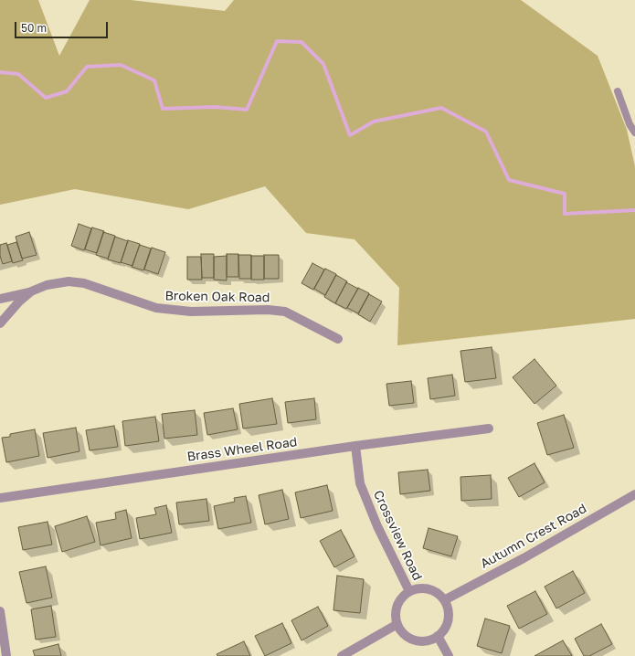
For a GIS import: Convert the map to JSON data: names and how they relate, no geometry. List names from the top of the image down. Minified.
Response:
{"streets":{"street":["Broken Oak Road","Brass Wheel Road","Crossview Road","Autumn Crest Road"]},"crossings":[["Brass Wheel Road","Crossview Road"],["Crossview Road","Autumn Crest Road"]],"scale_bar":"50 m"}
